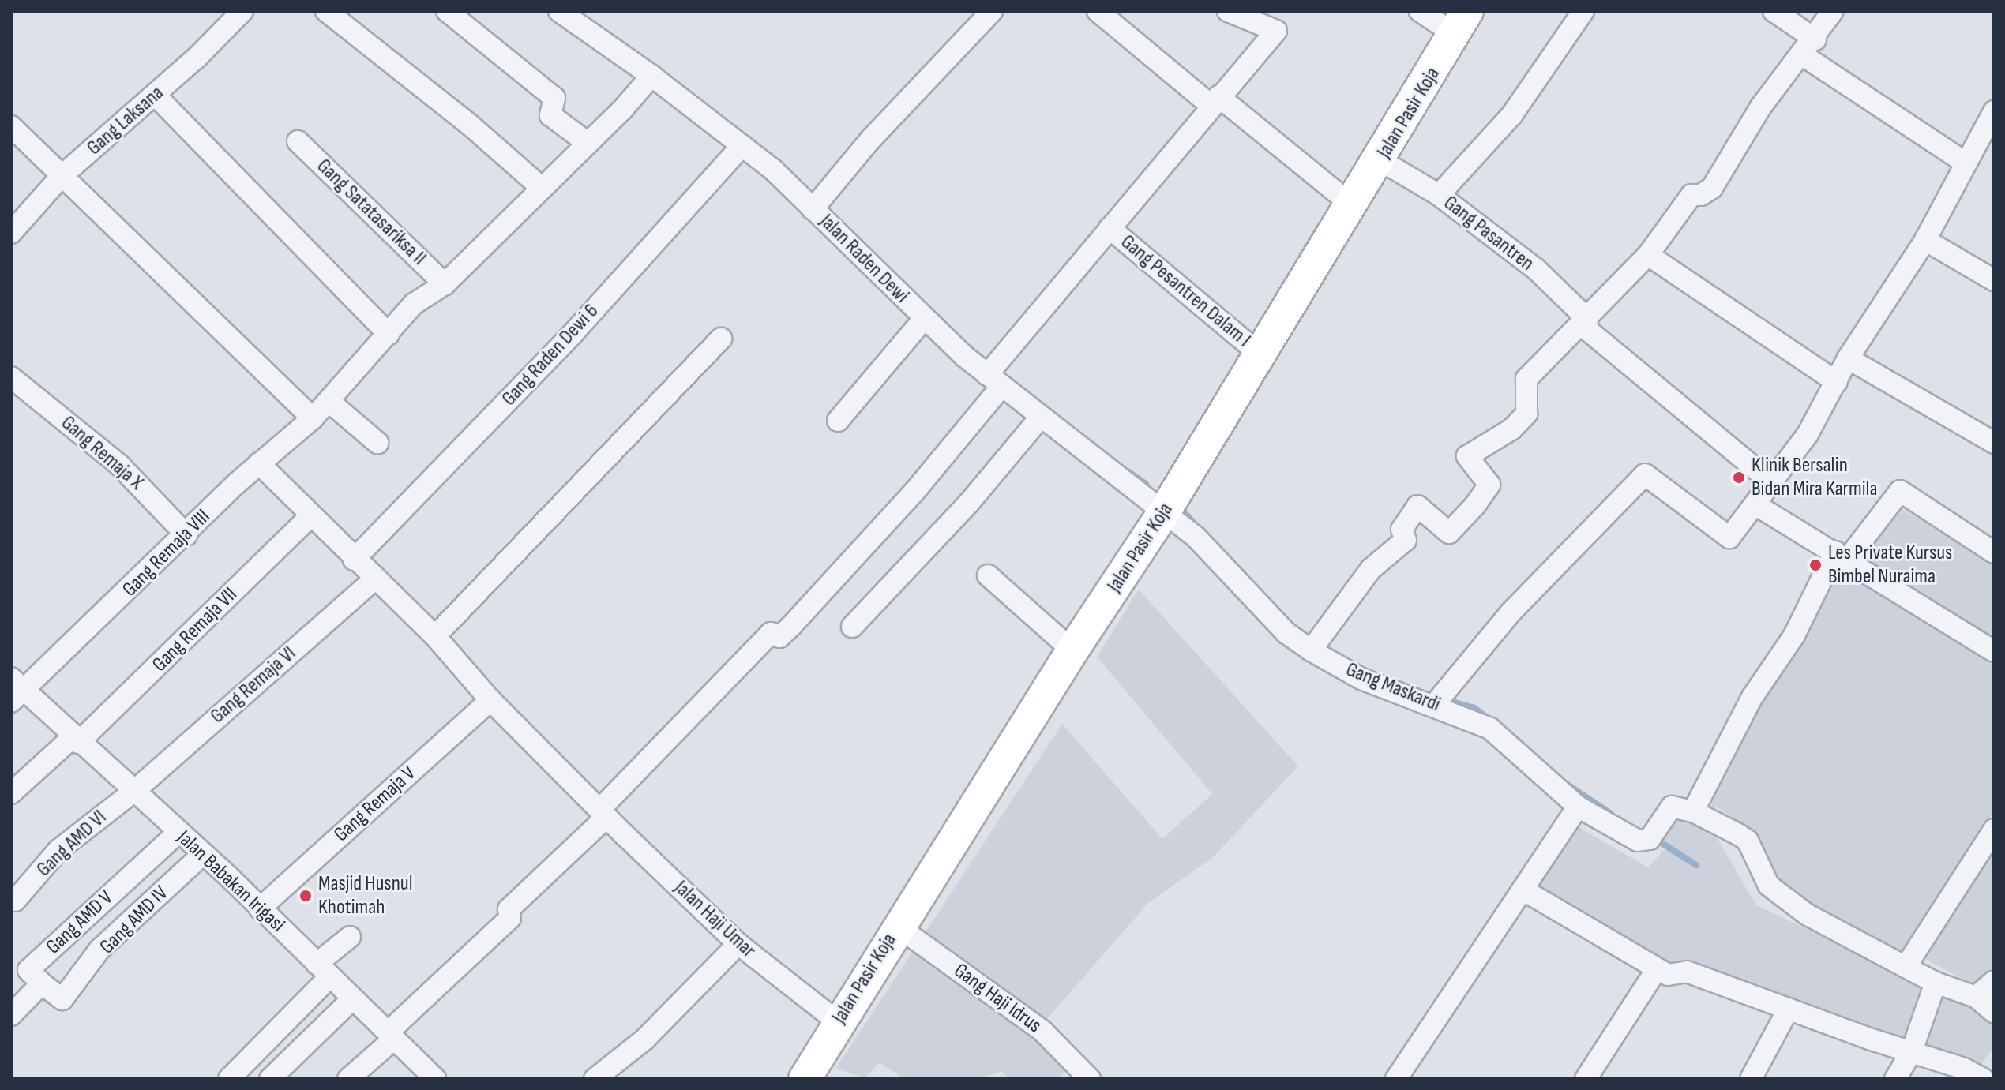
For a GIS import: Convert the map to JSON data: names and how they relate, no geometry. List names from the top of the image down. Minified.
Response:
{"streets":{"main road":["Jalan Pasir Koja"],"street":["Gang Laksana","Gang Satatasariksa II","Gang Pasantren","Jalan Raden Dewi","Gang Pesantren Dalam I","Gang Raden Dewi 6","Gang Remaja X","Gang Remaja VIII","Gang Remaja VII","Gang Remaja VI","Gang Maskardi","Gang Remaja V","Gang AMD VI","Jalan Babakan Irigasi","Jalan Haji Umar","Gang AMD IV","Gang AMD V","Gang Haji Idrus"]},"crossings":[["Jalan Pasir Koja","Gang Pasantren"],["Jalan Pasir Koja","Jalan Raden Dewi"],["Jalan Pasir Koja","Gang Pesantren Dalam I"],["Jalan Pasir Koja","Gang Maskardi"],["Jalan Pasir Koja","Jalan Haji Umar"],["Jalan Pasir Koja","Gang Haji Idrus"],["Gang Satatasariksa II","Gang Remaja VIII"],["Jalan Raden Dewi","Gang Raden Dewi 6"],["Jalan Raden Dewi","Gang Remaja VIII"],["Jalan Raden Dewi","Gang Maskardi"],["Gang Raden Dewi 6","Jalan Haji Umar"],["Gang Remaja X","Gang Remaja VIII"],["Gang Remaja VIII","Jalan Babakan Irigasi"],["Gang Remaja VIII","Jalan Haji Umar"],["Gang Remaja VII","Jalan Babakan Irigasi"],["Gang Remaja VII","Jalan Haji Umar"],["Gang Remaja VI","Gang AMD VI"],["Gang Remaja VI","Jalan Babakan Irigasi"],["Gang Remaja VI","Jalan Haji Umar"],["Gang Remaja V","Jalan Babakan Irigasi"],["Gang Remaja V","Jalan Haji Umar"],["Gang AMD VI","Jalan Babakan Irigasi"],["Jalan Babakan Irigasi","Gang AMD IV"],["Jalan Babakan Irigasi","Gang AMD V"],["Gang AMD IV","Gang AMD V"]],"places":["Klinik Bersalin Bidan Mira Karmila","Les Private Kursus Bimbel Nuraima","Masjid Husnul Khotimah"]}
